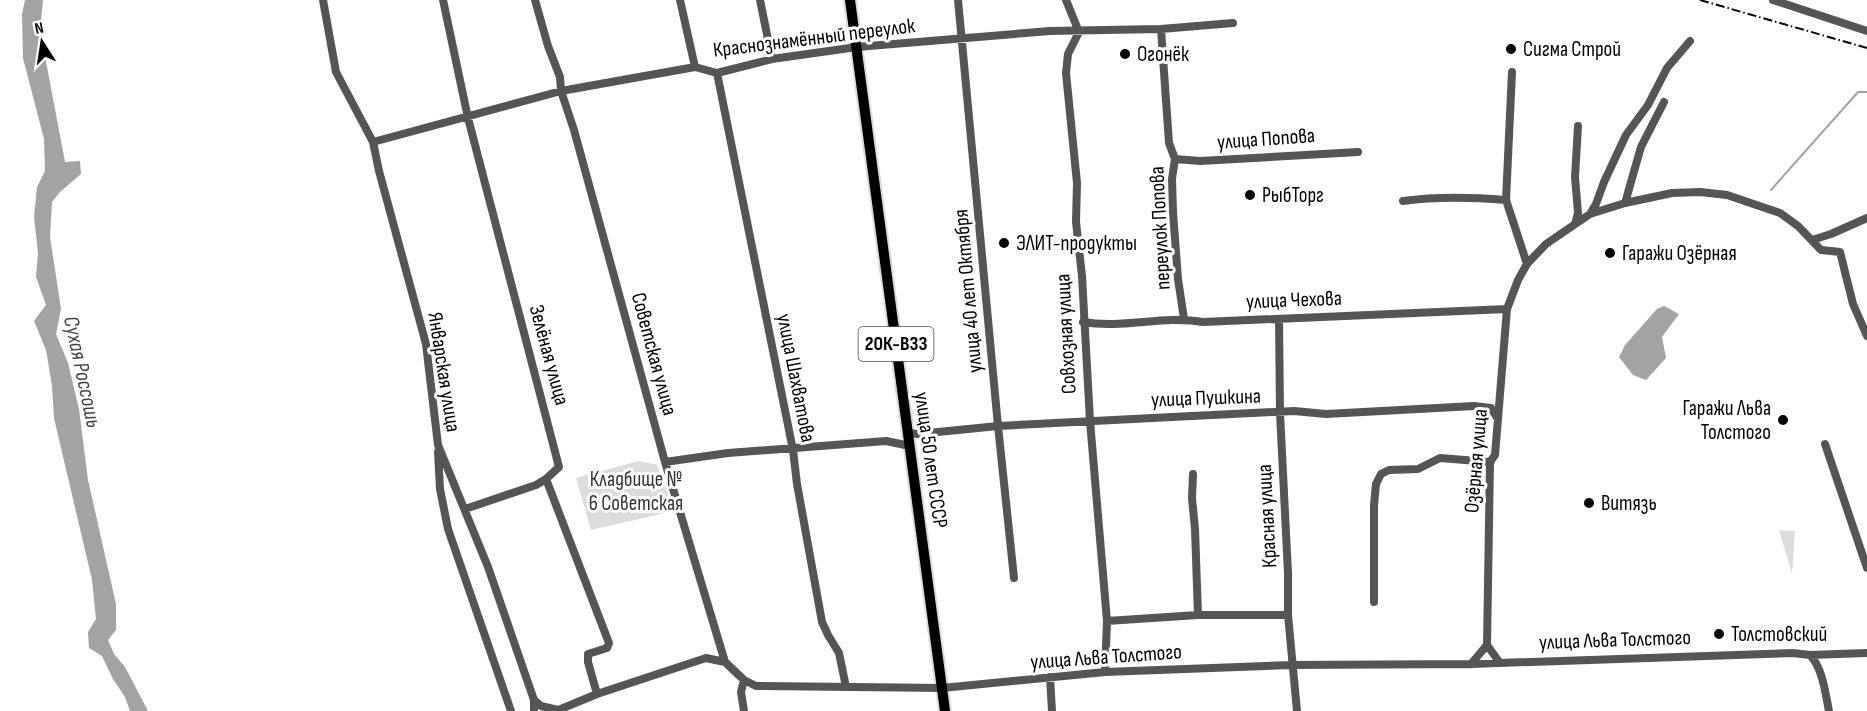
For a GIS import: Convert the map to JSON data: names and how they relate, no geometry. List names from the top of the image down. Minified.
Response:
{"streets":{"main road":["20К-В33","улица 50 лет СССР"],"street":["Краснознамённый переулок","улица Попова","переулок Попова","улица 40 лет Октября","улица Чехова","Совхозная улица","Советская улица","Зелёная улица","Январская улица","улица Шахватова","улица Пушкина","Озёрная улица","Красная улица","улица Льва Толстого"]},"crossings":[["Краснознамённый переулок","переулок Попова"],["Краснознамённый переулок","улица 40 лет Октября"],["Краснознамённый переулок","Совхозная улица"],["Краснознамённый переулок","Советская улица"],["Краснознамённый переулок","Зелёная улица"],["Краснознамённый переулок","Январская улица"],["Краснознамённый переулок","улица Шахватова"],["Краснознамённый переулок","улица 50 лет СССР"],["улица Попова","переулок Попова"],["переулок Попова","улица Чехова"],["улица 40 лет Октября","улица Пушкина"],["улица Чехова","Совхозная улица"],["улица Чехова","Озёрная улица"],["улица Чехова","Красная улица"],["Совхозная улица","улица Пушкина"],["Совхозная улица","улица Льва Толстого"],["Советская улица","улица Льва Толстого"],["улица Шахватова","улица Льва Толстого"],["улица Пушкина","улица 50 лет СССР"],["улица Пушкина","Озёрная улица"],["улица Пушкина","Красная улица"],["улица 50 лет СССР","улица Льва Толстого"],["Красная улица","улица Льва Толстого"]],"water":["Сухая Россошь"],"parks":["Кладбище № 6 Советская"],"places":["Сигма Строй","Огонёк","РыбТорг","ЭЛИТ-продукты","Гаражи Озёрная","Гаражи Льва Толстого","Витязь","Толстовский"],"north":"top"}
